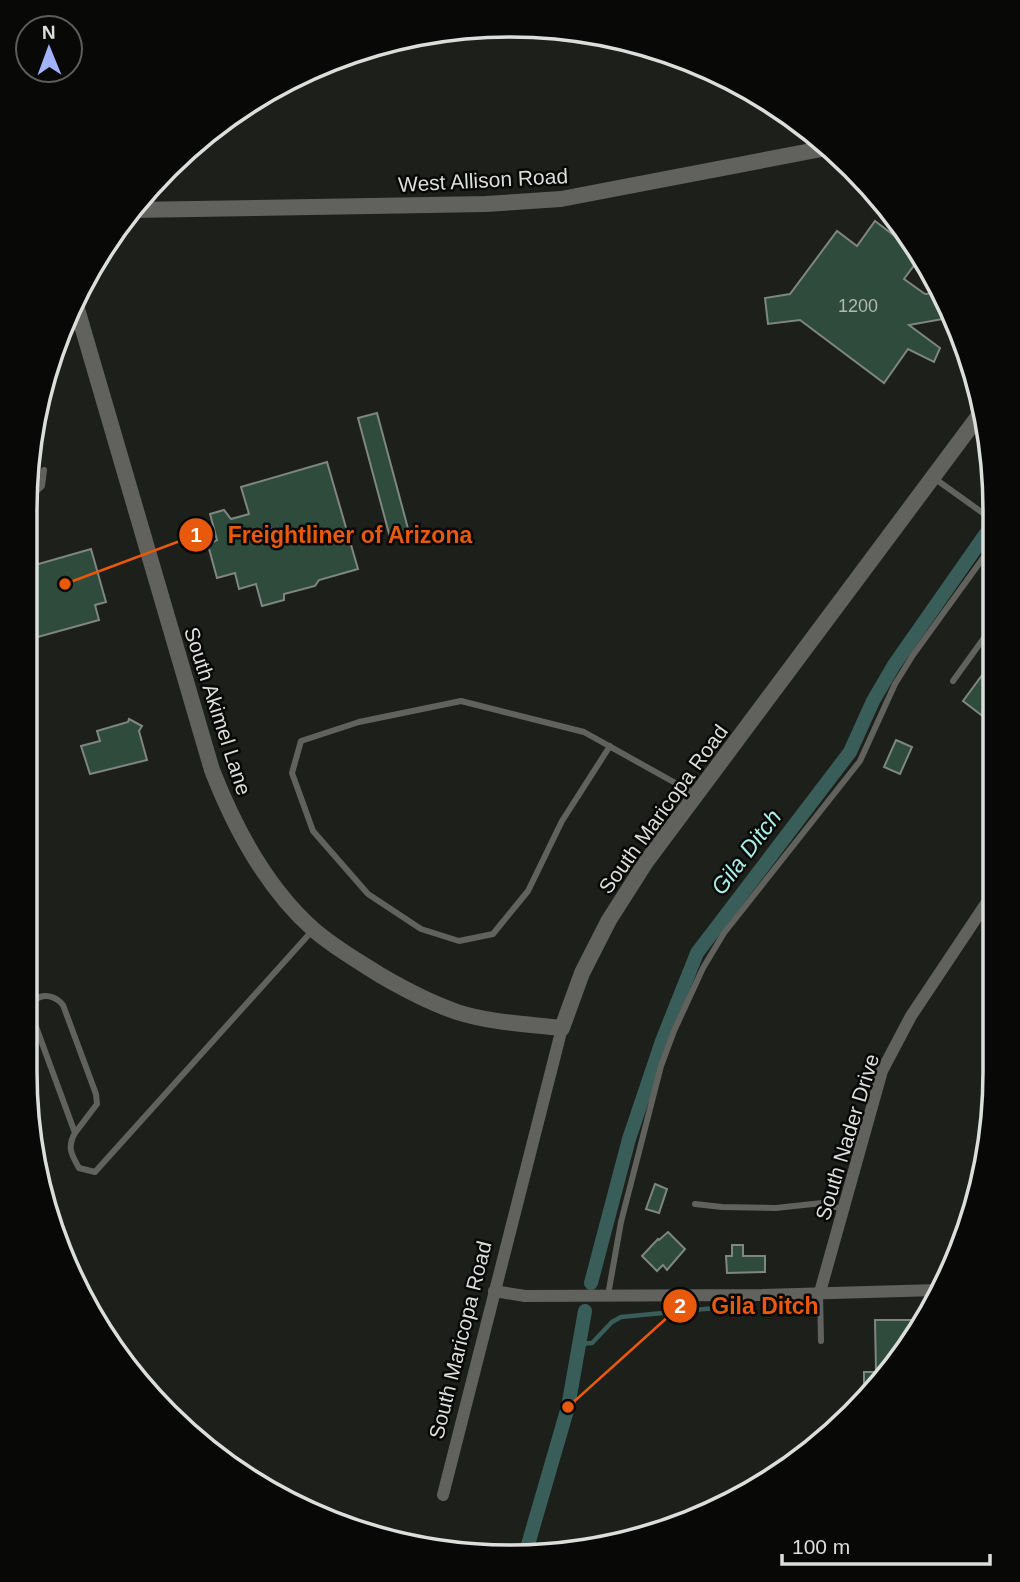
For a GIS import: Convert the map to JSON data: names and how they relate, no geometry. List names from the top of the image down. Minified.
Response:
{"streets":{"street":["West Allison Road","South Akimel Lane","South Maricopa Road","South Nader Drive"]},"crossings":[["South Akimel Lane","South Maricopa Road"]],"water":["Gila Ditch"],"places":["Freightliner of Arizona","Gila Ditch"],"house_numbers":["1200"],"scale_bar":"100 m","north":"top"}
